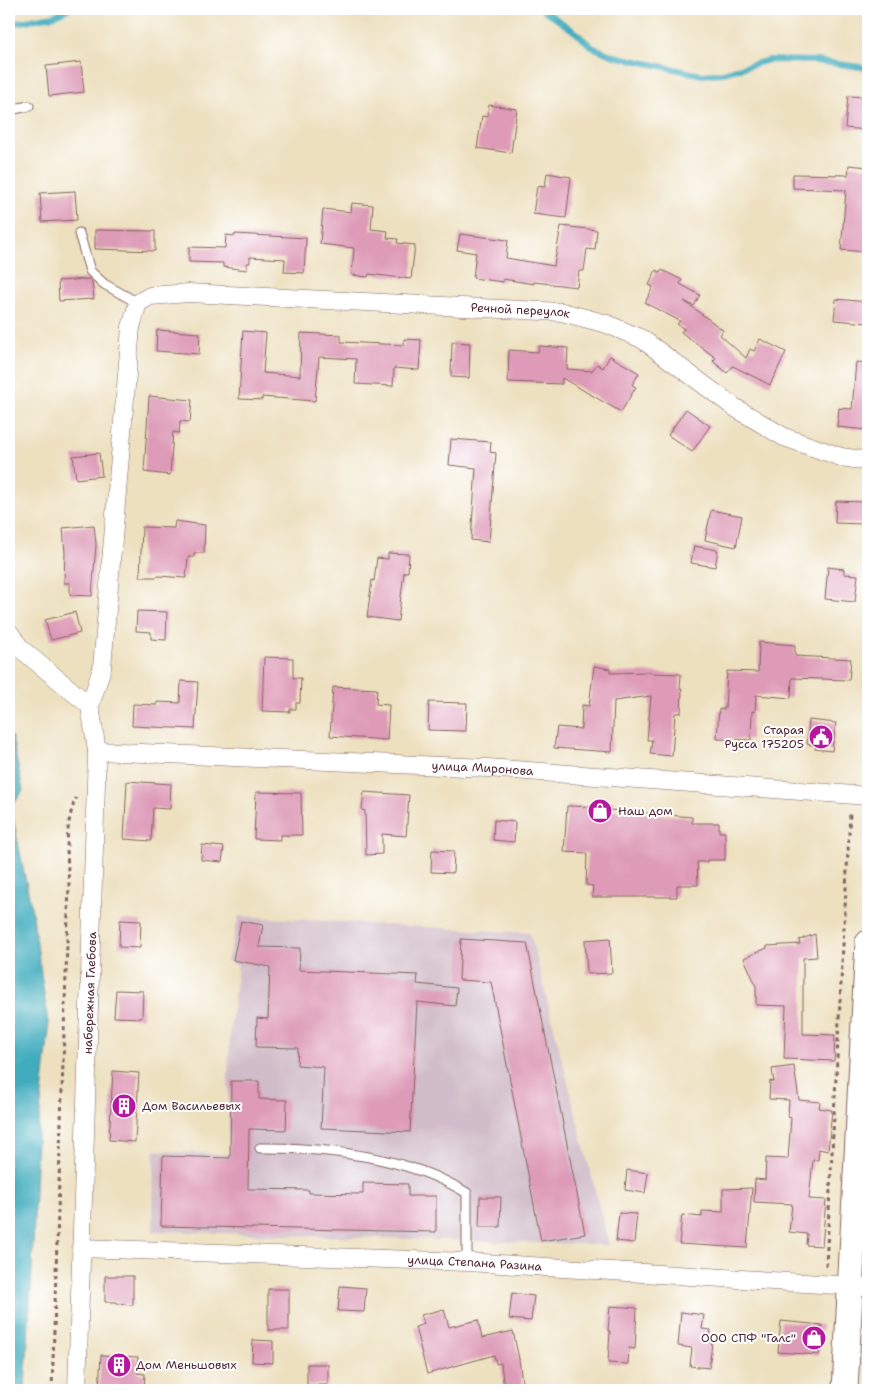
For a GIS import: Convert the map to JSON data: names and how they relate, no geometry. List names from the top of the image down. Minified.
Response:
{"streets":{"street":["Речной переулок","улица Миронова","набережная Глебова","улица Степана Разина"]},"crossings":[["улица Миронова","набережная Глебова"],["набережная Глебова","улица Степана Разина"]],"places":{"public building":["Старая Русса 175205"],"shop":["Наш дом","ООО СПФ \"Галс\""],"building":["Дом Васильевых","Дом Меньшовых"]}}
